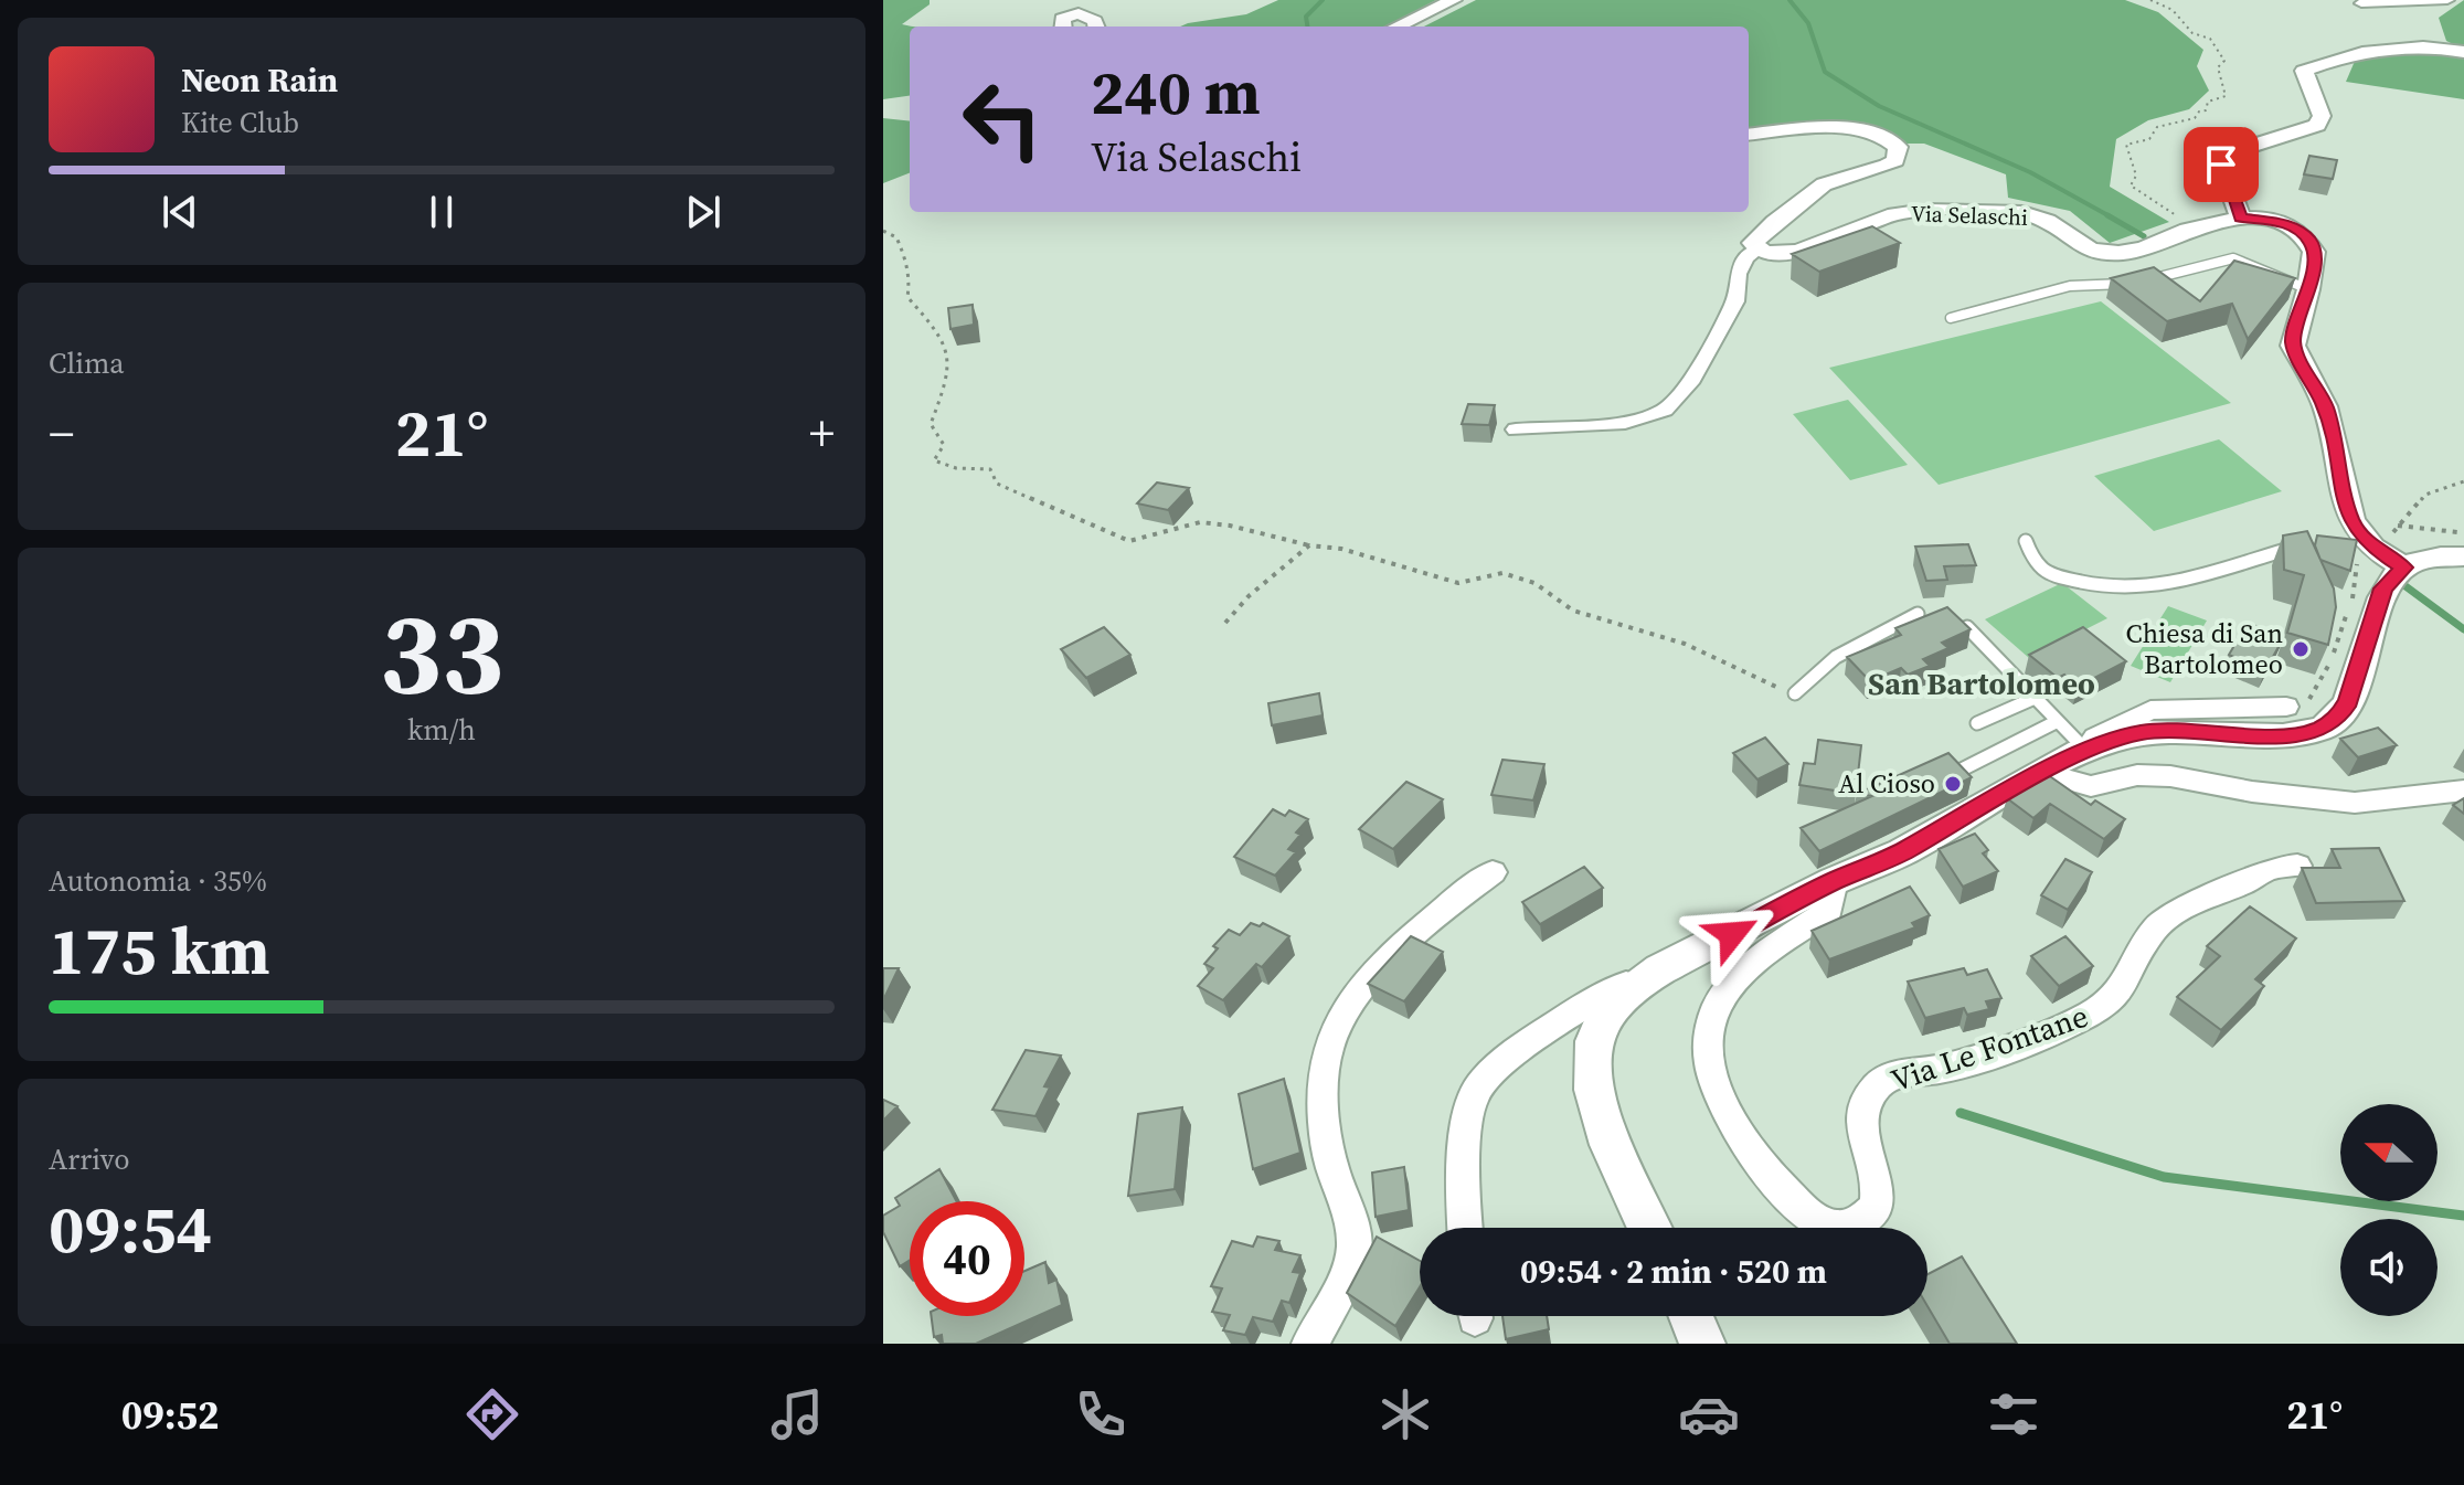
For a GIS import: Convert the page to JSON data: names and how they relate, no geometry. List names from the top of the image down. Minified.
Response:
{"streets":{"street":["Via Selaschi","Via Le Fontane"]},"districts":["San Bartolomeo"],"places":["Chiesa di San Bartolomeo","Al Cioso"],"north":"left","page":{"turn":["240 m","Via Selaschi"],"song":["Neon Rain","Kite Club"],"tile":["Clima",["33","km/h"],["Autonomia · 35%","175 km"],["Arrivo","09:54"]],"heat":["−","21°","+"],"limit":"40","trip":"09:54 · 2 min · 520 m","tabs":["09:52","21°"]}}
